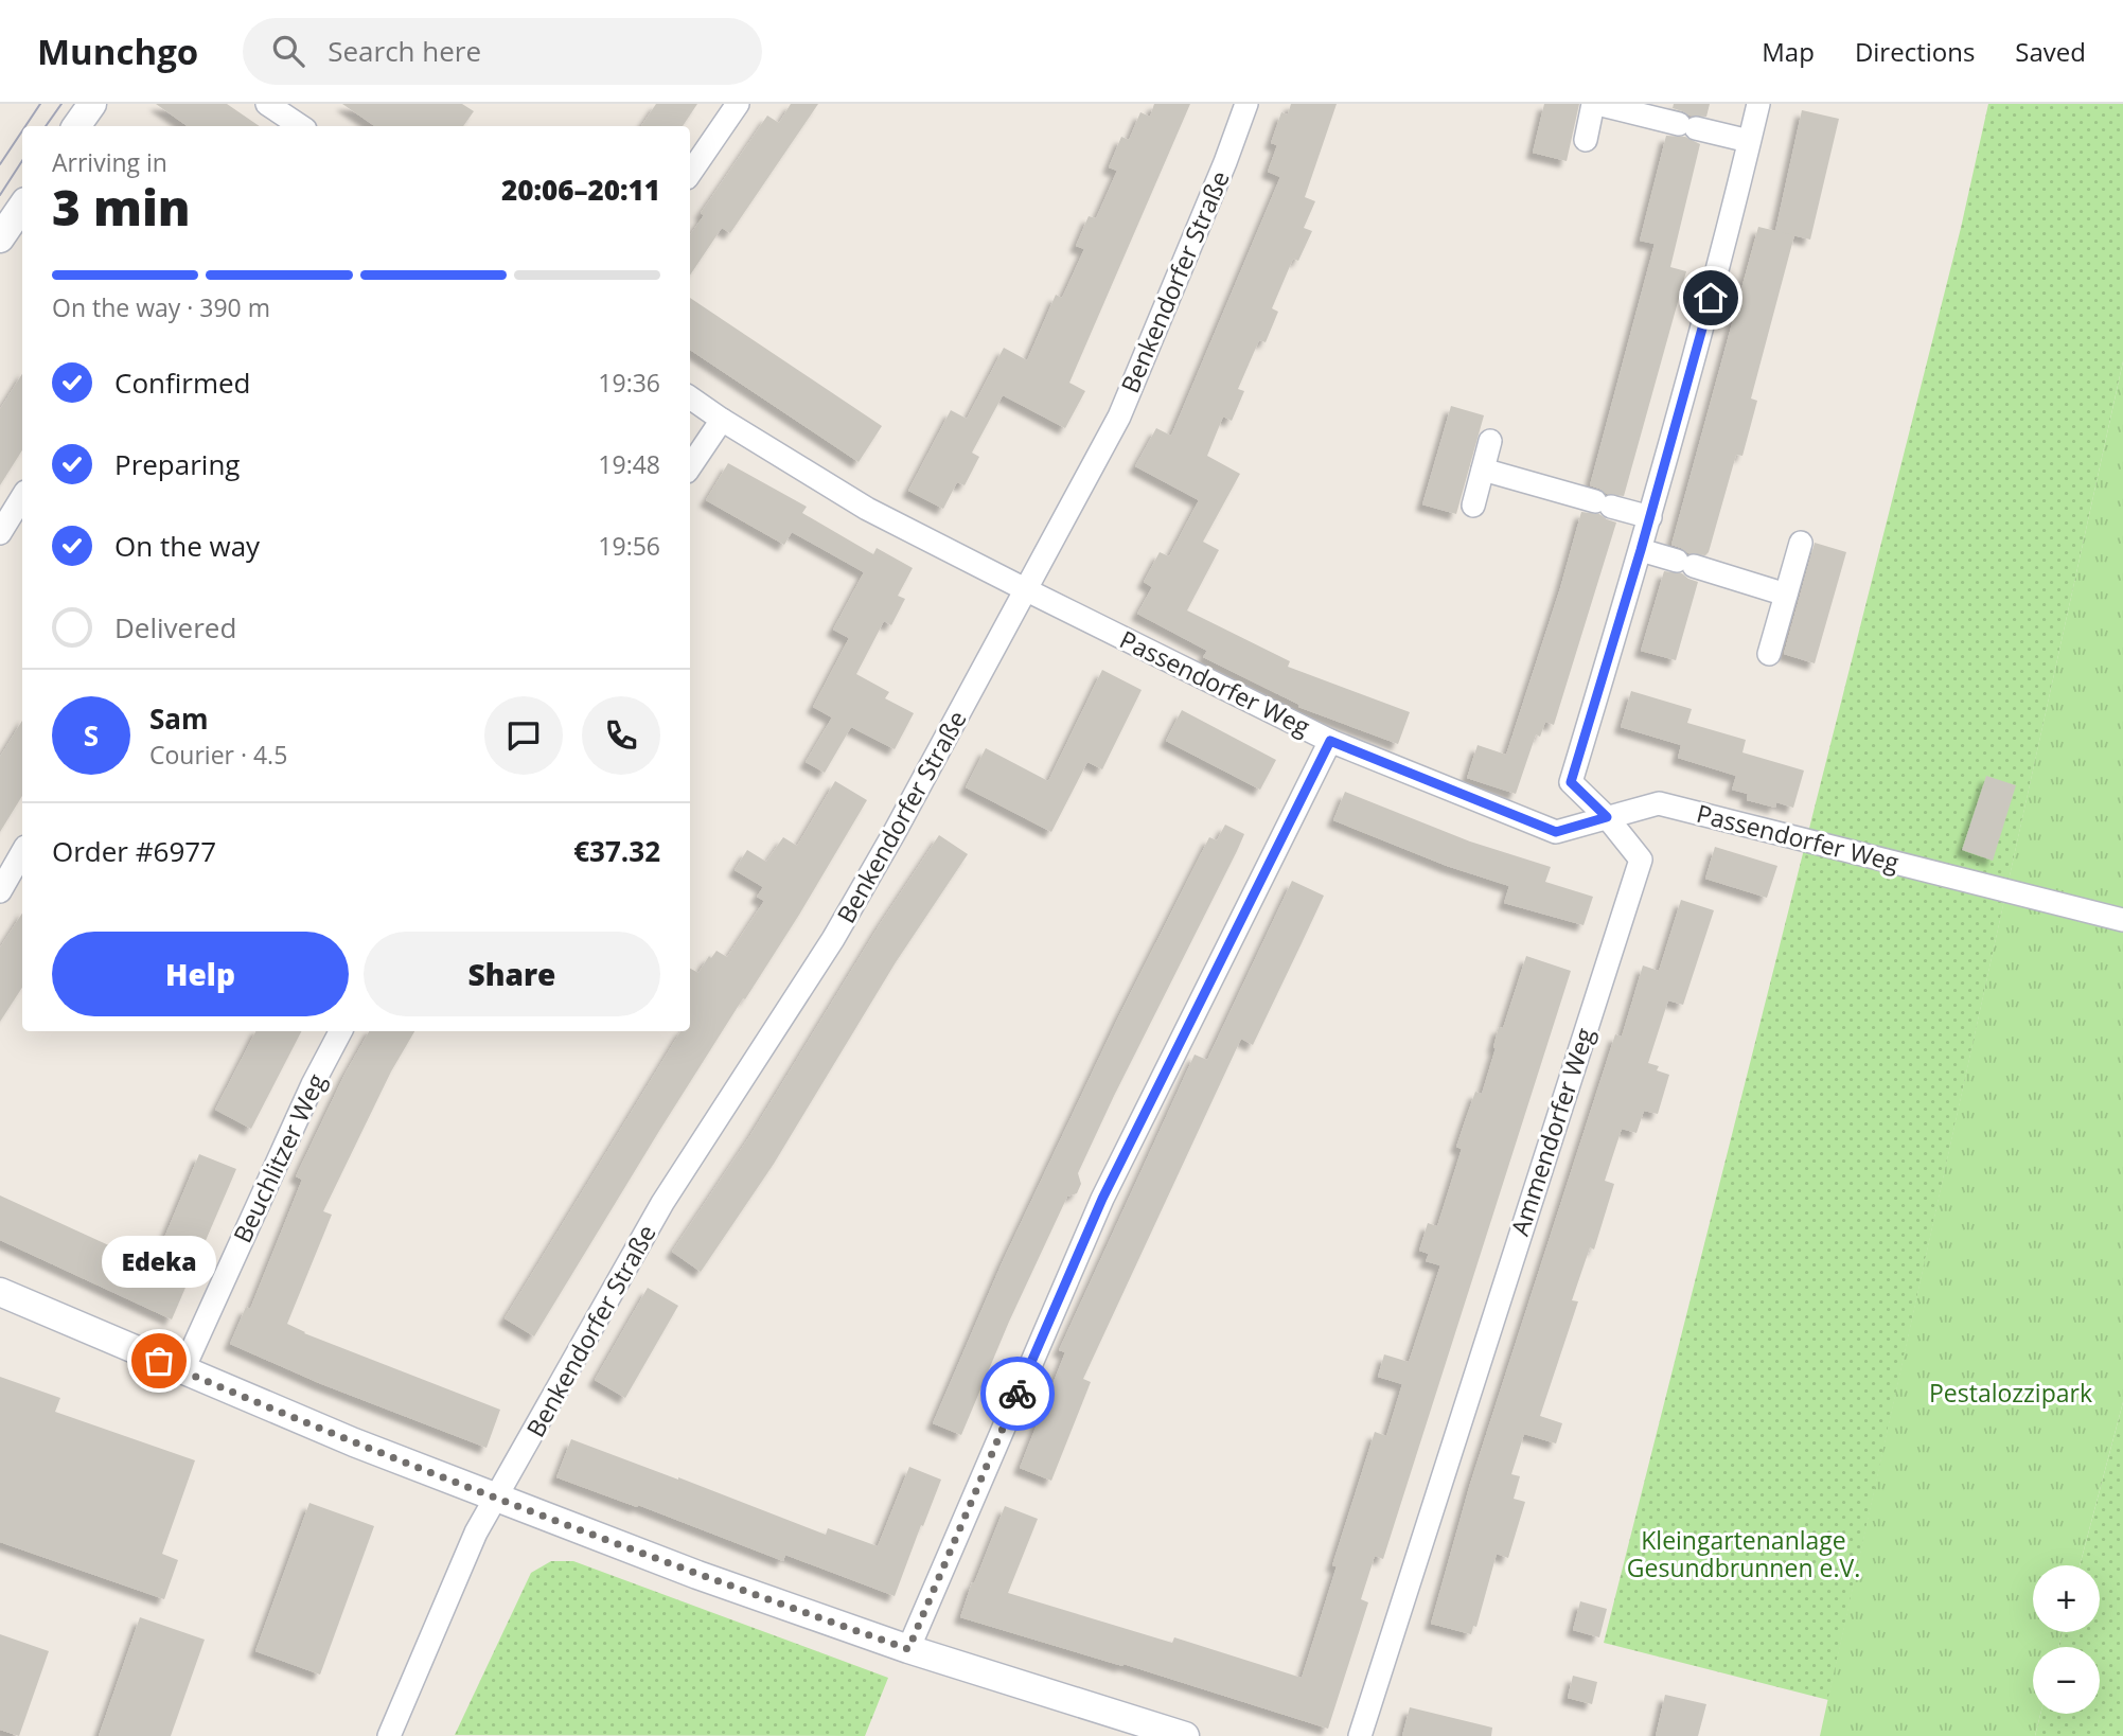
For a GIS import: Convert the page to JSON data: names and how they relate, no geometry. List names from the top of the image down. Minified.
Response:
{"streets":{"street":["Benkendorfer Straße","Passendorfer Weg","Ammendorfer Weg","Beuchlitzer Weg"]},"crossings":[["Benkendorfer Straße","Passendorfer Weg"],["Passendorfer Weg","Ammendorfer Weg"]],"parks":["Pestalozzipark","Kleingartenanlage Gesundbrunnen e.V."],"places":["Edeka"],"page":{"header":"Munchgo","search":"Search here","nav":["Map","Directions","Saved"],"heading":["3 min","Arriving in","20:06–20:11"],"panel":["Sam","Courier · 4.5","Order #6977","€37.32"],"bar":"On the way · 390 m","list":[["Confirmed","19:36"],["Preparing","19:48"],["On the way","19:56"],"Delivered"],"round":"S","buttons":["Help","Share"],"bubble":"Edeka","map_buttons":["+","−"]}}
